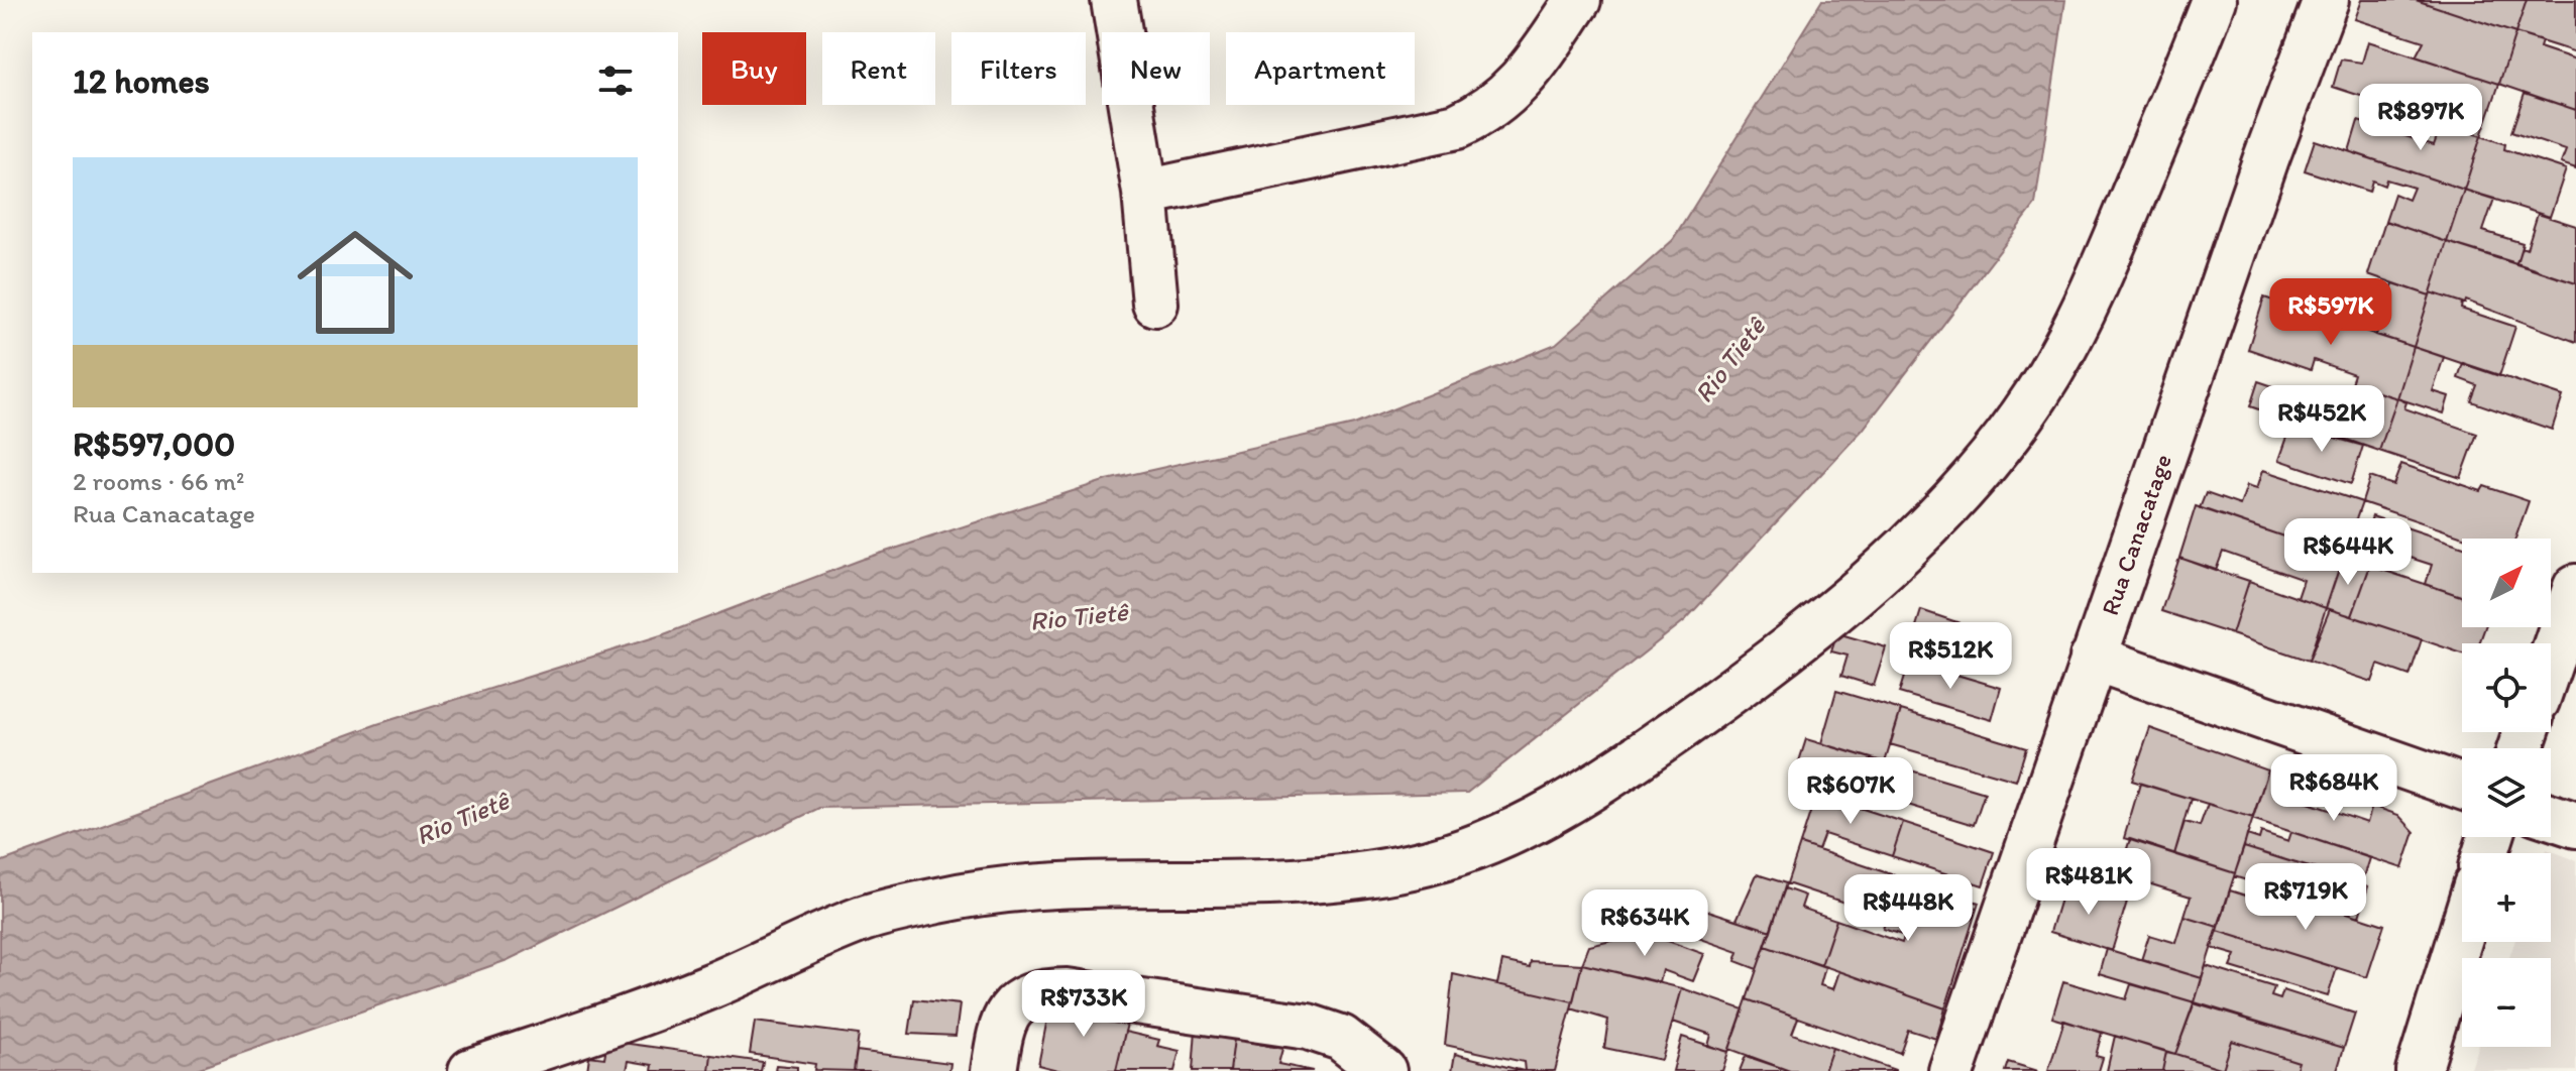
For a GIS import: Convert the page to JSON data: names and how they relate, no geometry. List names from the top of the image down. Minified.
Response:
{"streets":{"street":["Rua Canacatage"]},"water":["Rio Tietê"],"north":"top right","page":{"chip":["Buy","Rent","Filters","New","Apartment"],"heading":"12 homes","price":["R$897K","R$597K","R$452K","R$644K","R$512K","R$684K","R$607K","R$481K","R$719K","R$448K","R$634K","R$733K"],"list":[{"name":"R$597,000","note":"2 rooms · 66 m² · Rua Canacatage"}],"map_buttons":["+","−"]}}
